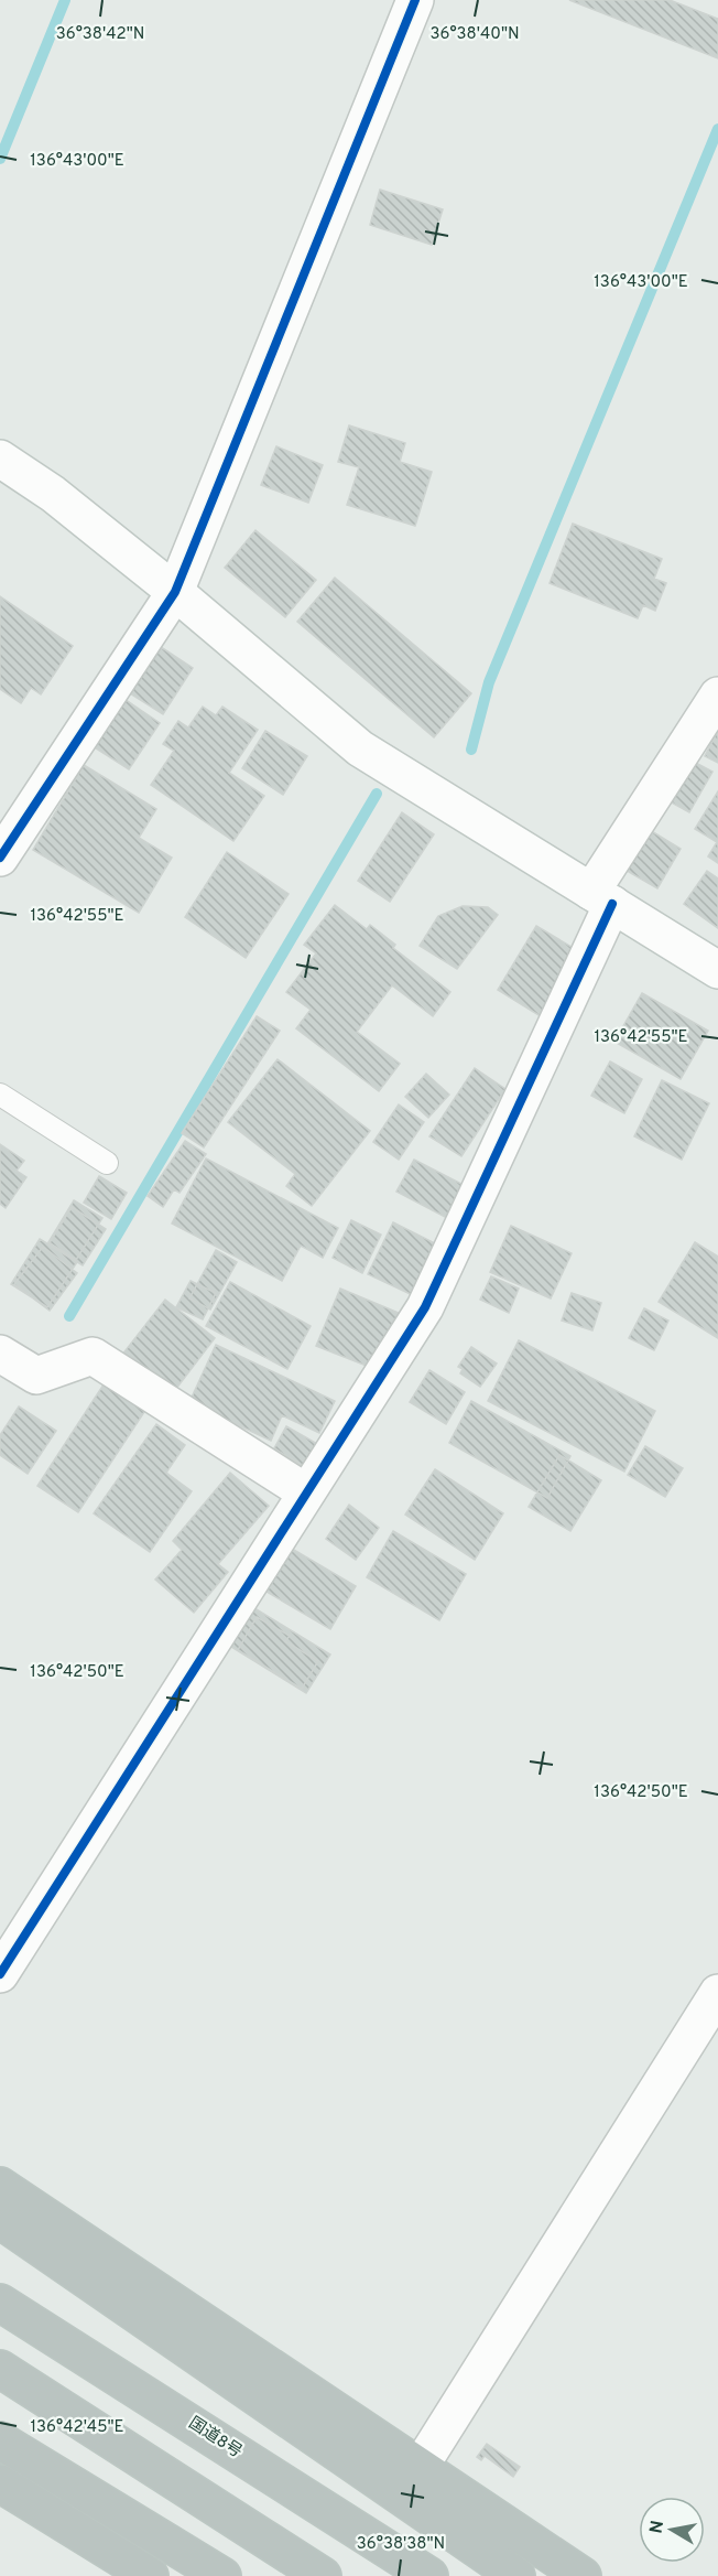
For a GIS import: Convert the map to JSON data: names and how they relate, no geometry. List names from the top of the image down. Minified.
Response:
{"streets":{"highway":["国道8号"]},"north":"left","coordinates":["36°38'42\"N","36°38'40\"N","136°43'00\"E","136°42'55\"E","136°42'50\"E","136°42'45\"E","36°38'38\"N"]}
